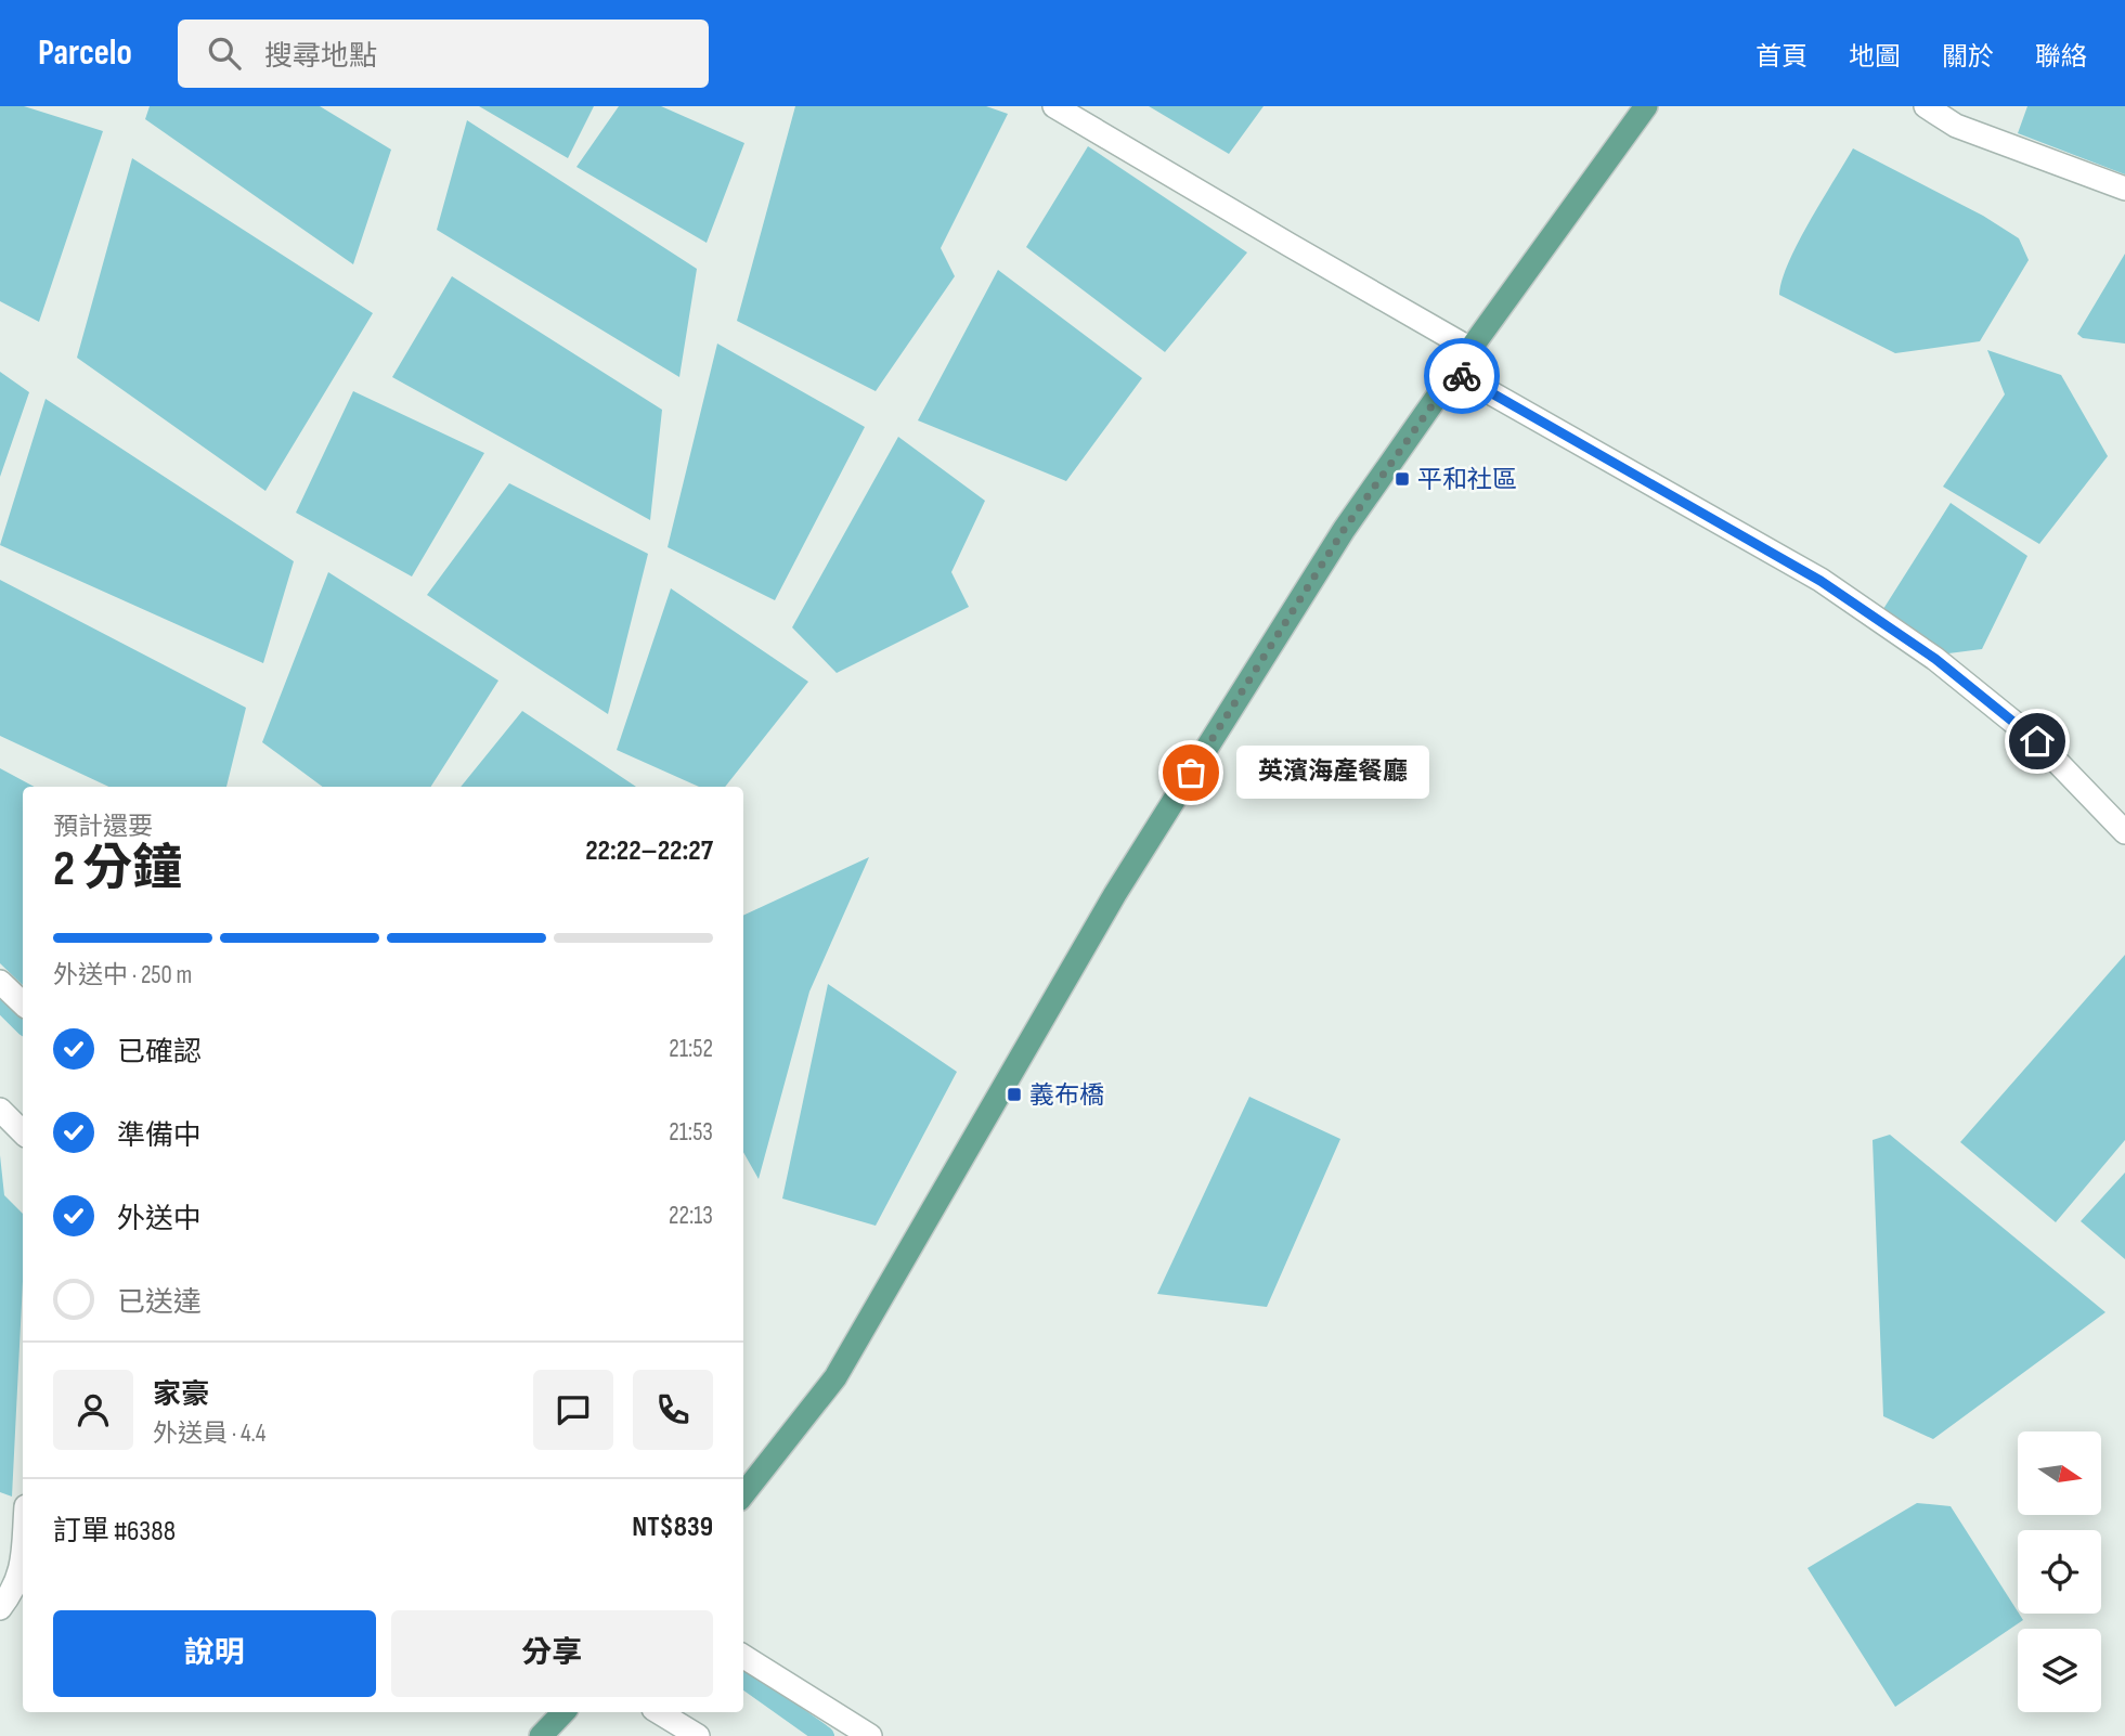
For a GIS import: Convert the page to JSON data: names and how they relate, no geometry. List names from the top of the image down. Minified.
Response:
{"places":{"transit":["平和社區","義布橋"],"other":["英濱海產餐廳"]},"north":"right","page":{"header":"Parcelo","search":"搜尋地點","nav":["首頁","地圖","關於","聯絡"],"bubble":"英濱海產餐廳","heading":["2 分鐘","預計還要","22:22–22:27"],"panel":["家豪","外送員 · 4.4","訂單 #6388","NT$839"],"bar":"外送中 · 250 m","list":[["已確認","21:52"],["準備中","21:53"],["外送中","22:13"],"已送達"],"buttons":["說明","分享"]}}
